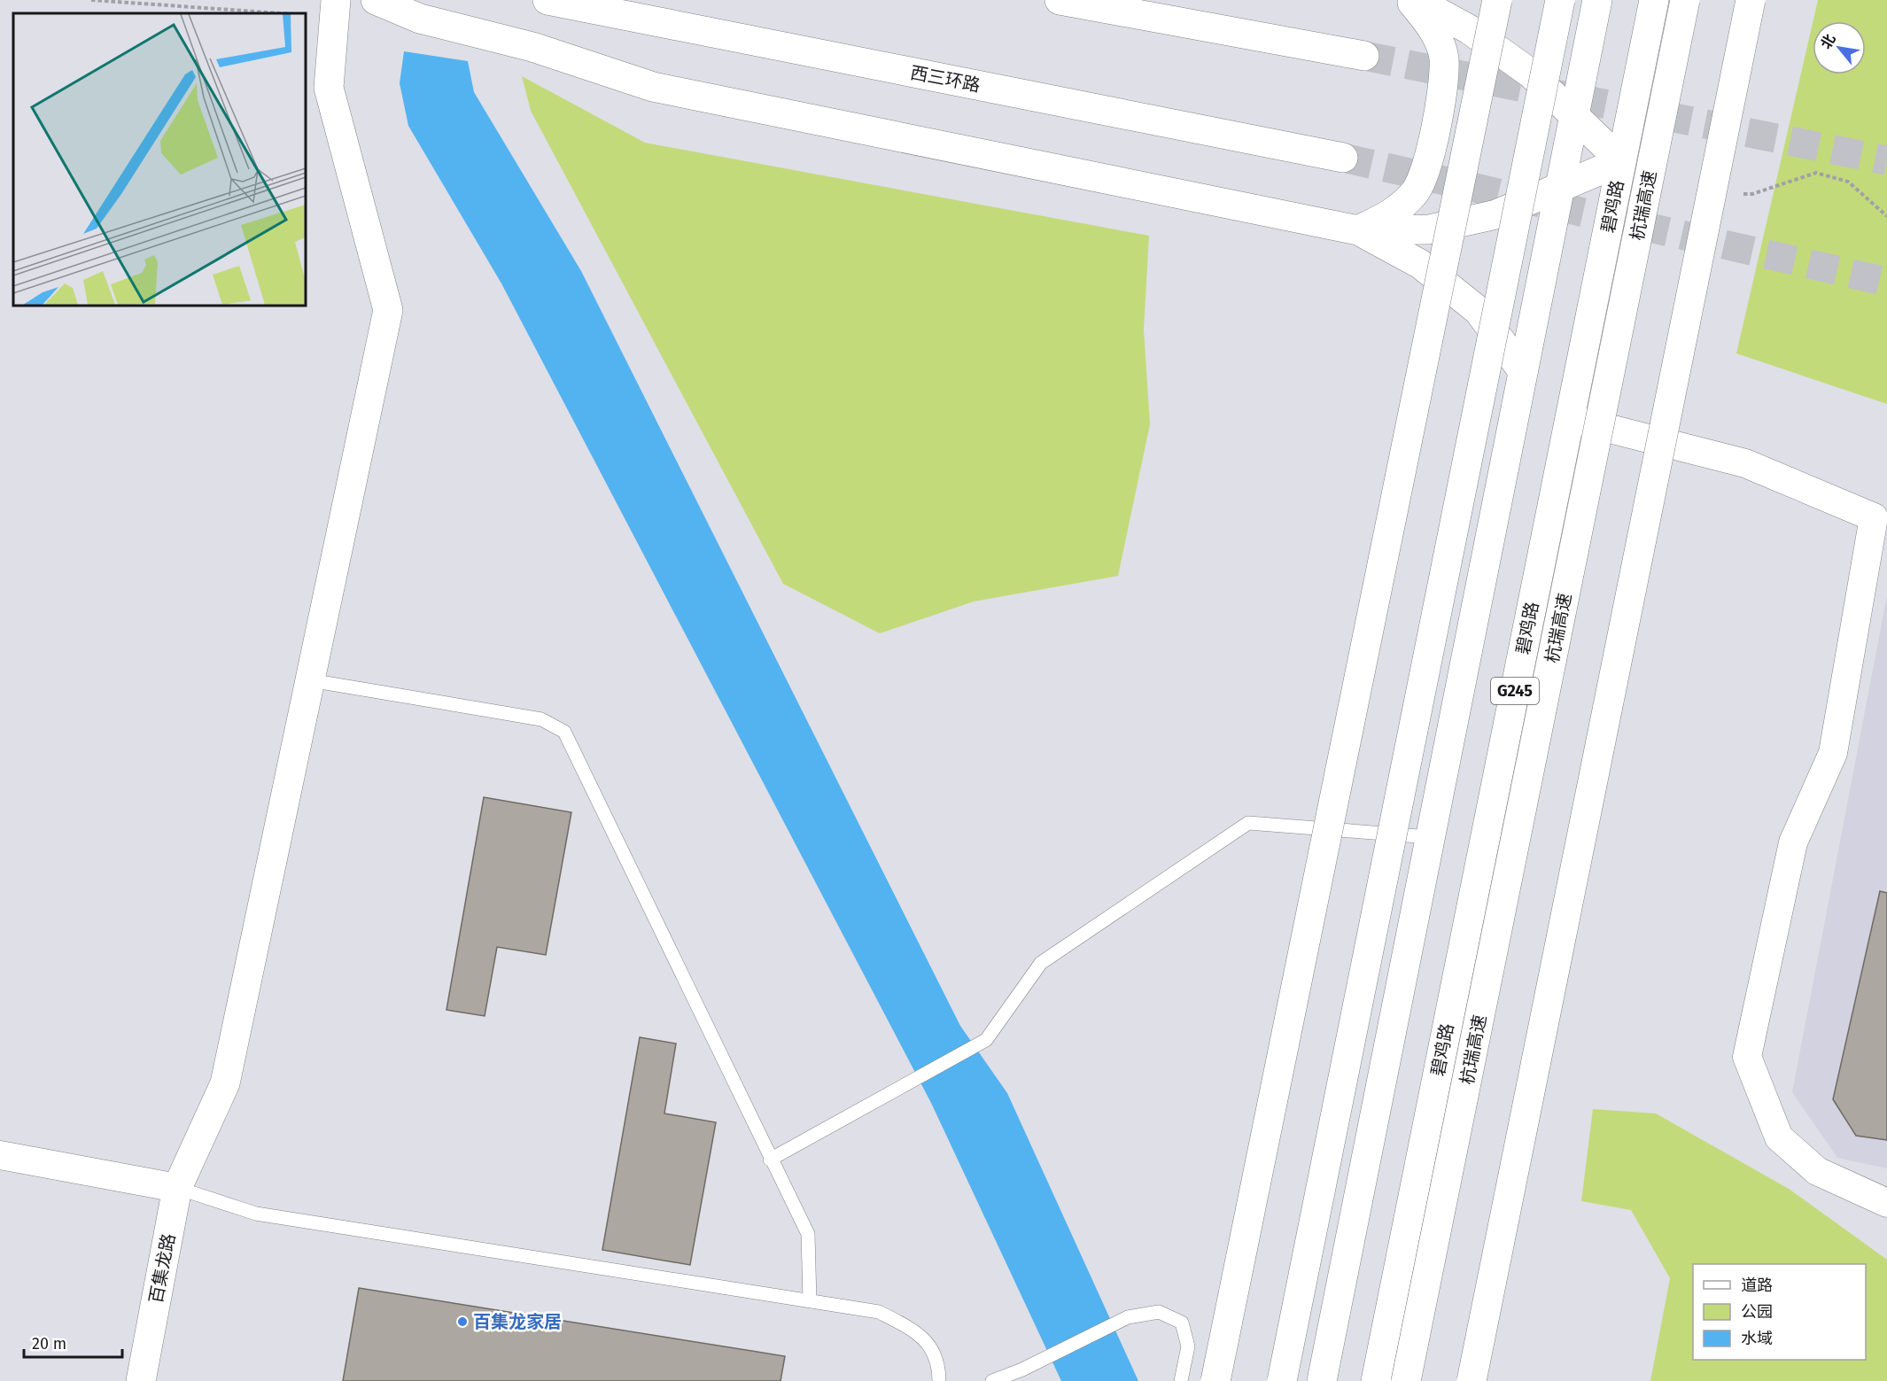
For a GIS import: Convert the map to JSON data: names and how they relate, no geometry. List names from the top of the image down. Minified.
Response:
{"streets":{"main road":["西三环路","杭瑞高速","碧鸡路","G245","百集龙路"]},"places":["百集龙家居"],"legend":["道路","公园","水域"],"scale_bar":"20 m","north":"top left"}
